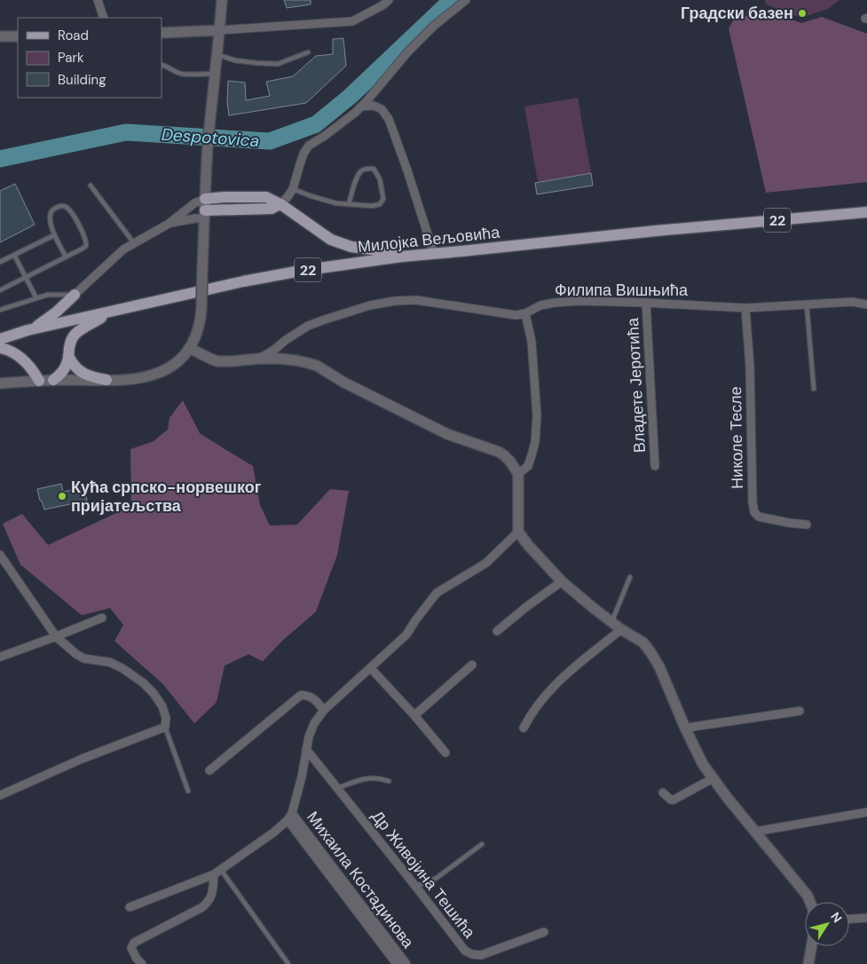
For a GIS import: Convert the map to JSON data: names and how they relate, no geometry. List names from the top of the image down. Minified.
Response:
{"streets":{"main road":["22","Милојка Вељовића"],"street":["Филипа Вишњића","Владете Јеротића","Николе Тесле","Др Живојина Тешића","Михаила Костадинова"]},"crossings":[["Филипа Вишњића","Владете Јеротића"],["Филипа Вишњића","Николе Тесле"]],"water":["Despotovica"],"places":["Градски базен","Кућа српско-норвешког пријатељства"],"legend":["Road","Park","Building"],"north":"top right"}
